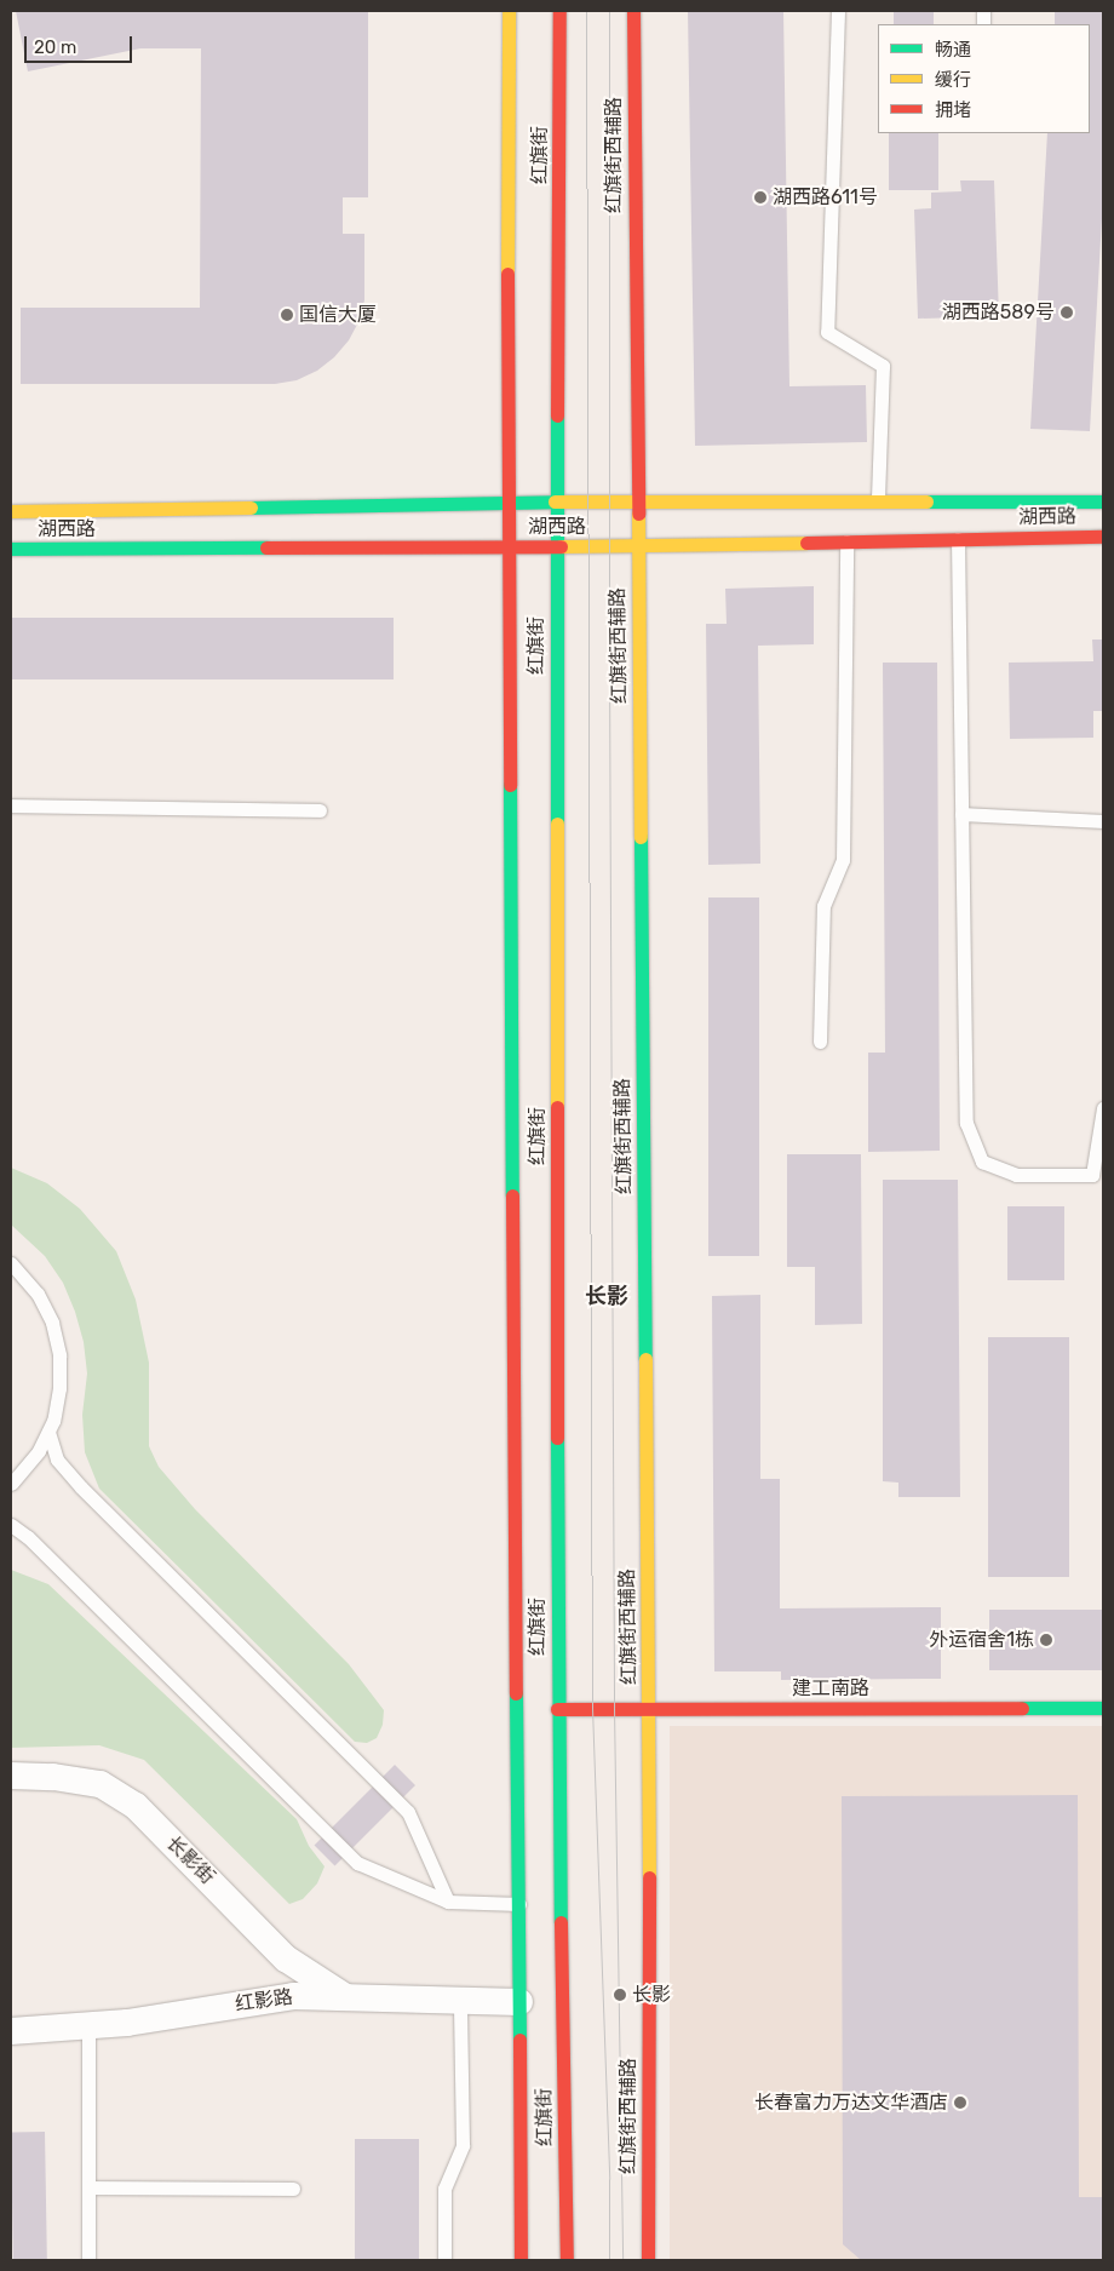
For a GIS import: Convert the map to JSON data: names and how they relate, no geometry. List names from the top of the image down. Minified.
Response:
{"streets":{"main road":["红旗街","红旗街西辅路","湖西路","建工南路"],"street":["长影街","红影路"]},"crossings":[["红旗街","湖西路"],["红旗街","建工南路"],["红旗街","红影路"],["红旗街西辅路","湖西路"],["红旗街西辅路","建工南路"],["长影街","红影路"]],"districts":["长影"],"places":["湖西路611号","湖西路589号","国信大厦","外运宿舍1栋","长影","长春富力万达文华酒店"],"legend":["畅通","缓行","拥堵"],"scale_bar":"20 m"}
